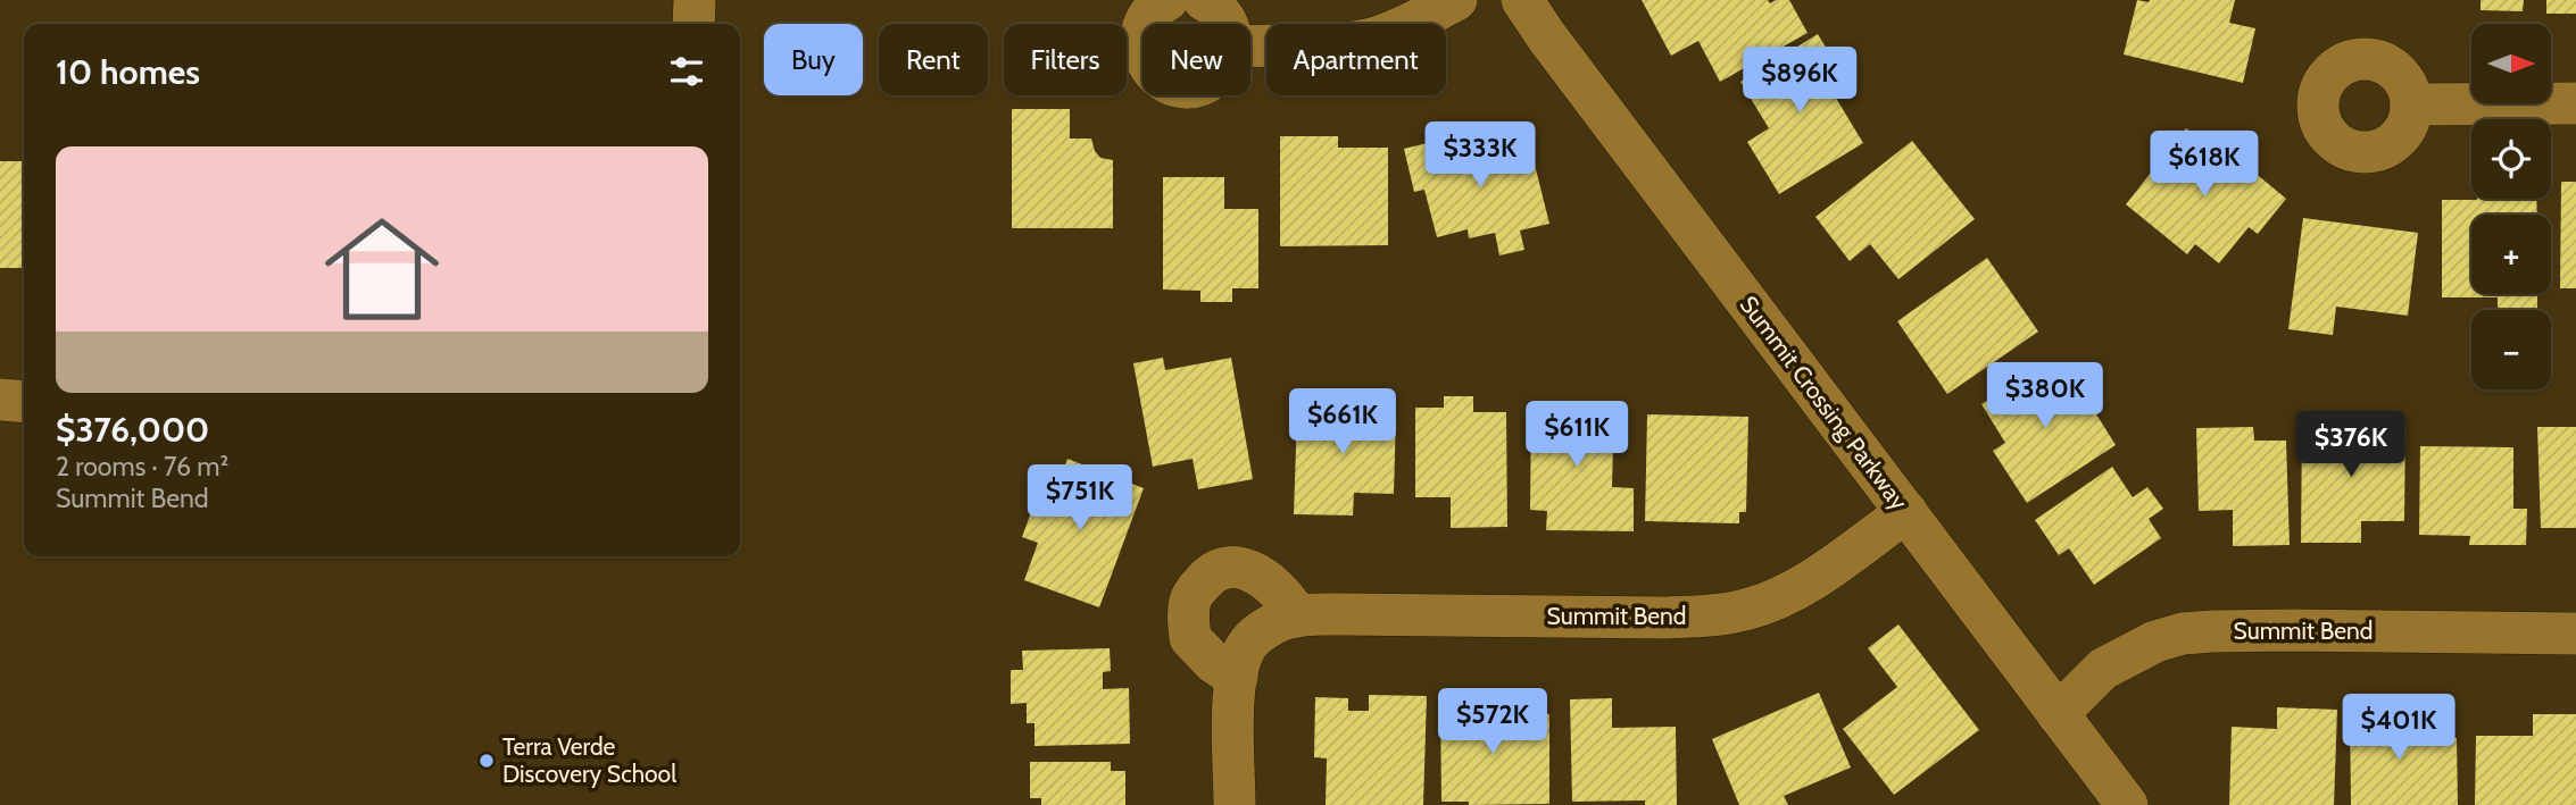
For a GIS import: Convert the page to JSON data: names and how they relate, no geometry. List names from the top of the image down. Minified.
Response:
{"streets":{"street":["Summit Crossing Parkway","Summit Bend"]},"crossings":[["Summit Crossing Parkway","Summit Bend"]],"places":["Terra Verde Discovery School"],"north":"right","page":{"map_buttons":["+","−"],"chip":["Buy","Rent","Filters","New","Apartment"],"heading":"10 homes","price":["$896K","$333K","$618K","$380K","$661K","$611K","$376K","$751K","$572K","$401K"],"list":[{"name":"$376,000","note":"2 rooms · 76 m² · Summit Bend"}]}}
